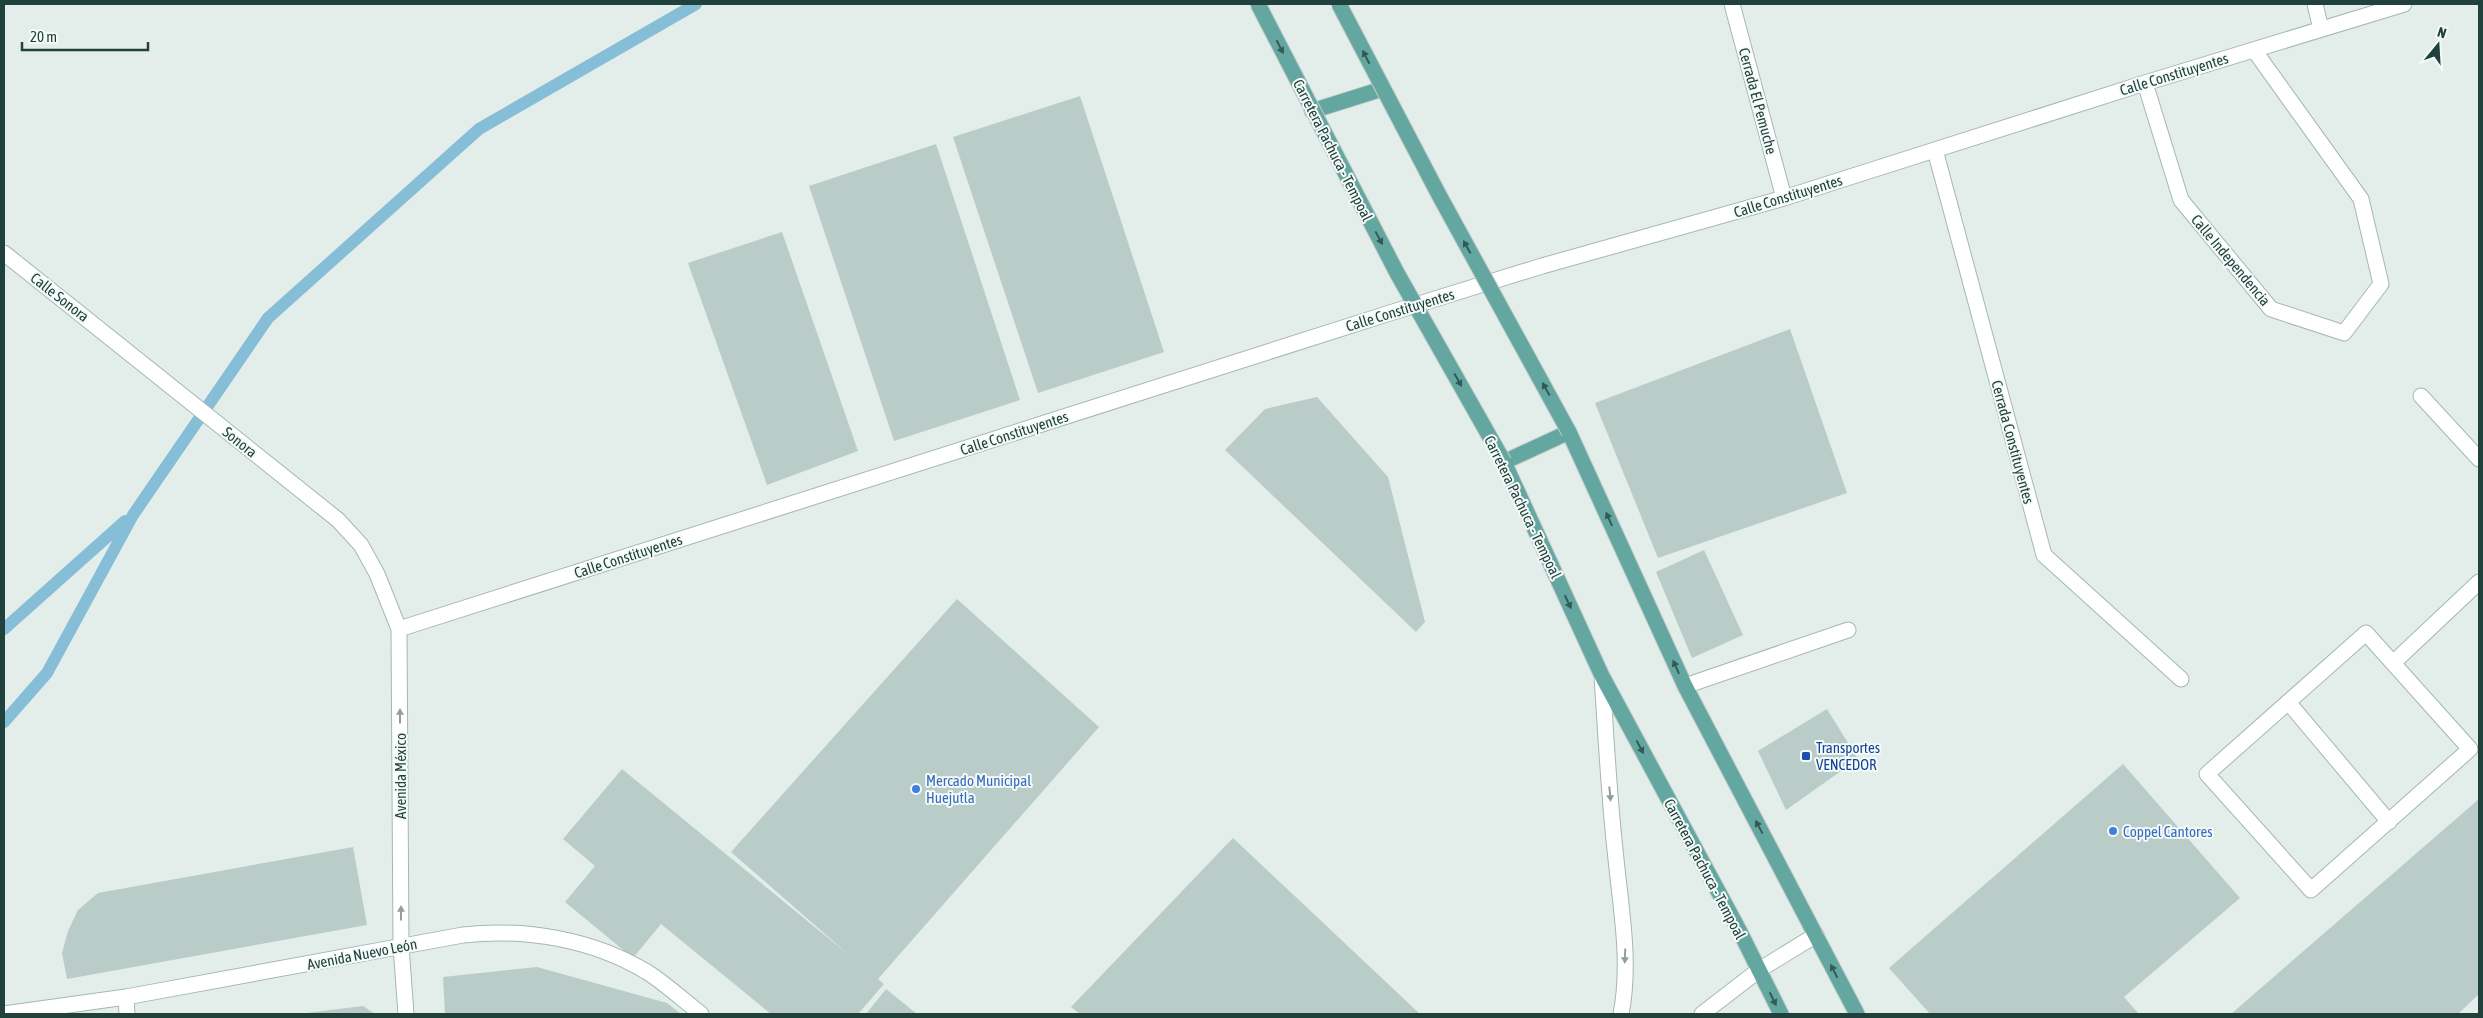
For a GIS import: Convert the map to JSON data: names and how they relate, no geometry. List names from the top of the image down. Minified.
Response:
{"streets":{"main road":["Carretera Pachuca - Tempoal"],"street":["Calle Constituyentes","Cerrada El Pemuche","Calle Independencia","Calle Sonora","Sonora","Cerrada Constituyentes","Avenida México","Avenida Nuevo León"]},"crossings":[["Calle Constituyentes","Cerrada El Pemuche"],["Calle Constituyentes","Calle Independencia"],["Calle Constituyentes","Cerrada Constituyentes"],["Calle Constituyentes","Avenida México"],["Calle Sonora","Sonora"],["Sonora","Avenida México"],["Avenida México","Avenida Nuevo León"]],"one_way":["Avenida México"],"places":{"transit":["Transportes VENCEDOR"],"other":["Mercado Municipal Huejutla","Coppel Cantores"]},"scale_bar":"20 m","north":"top"}
